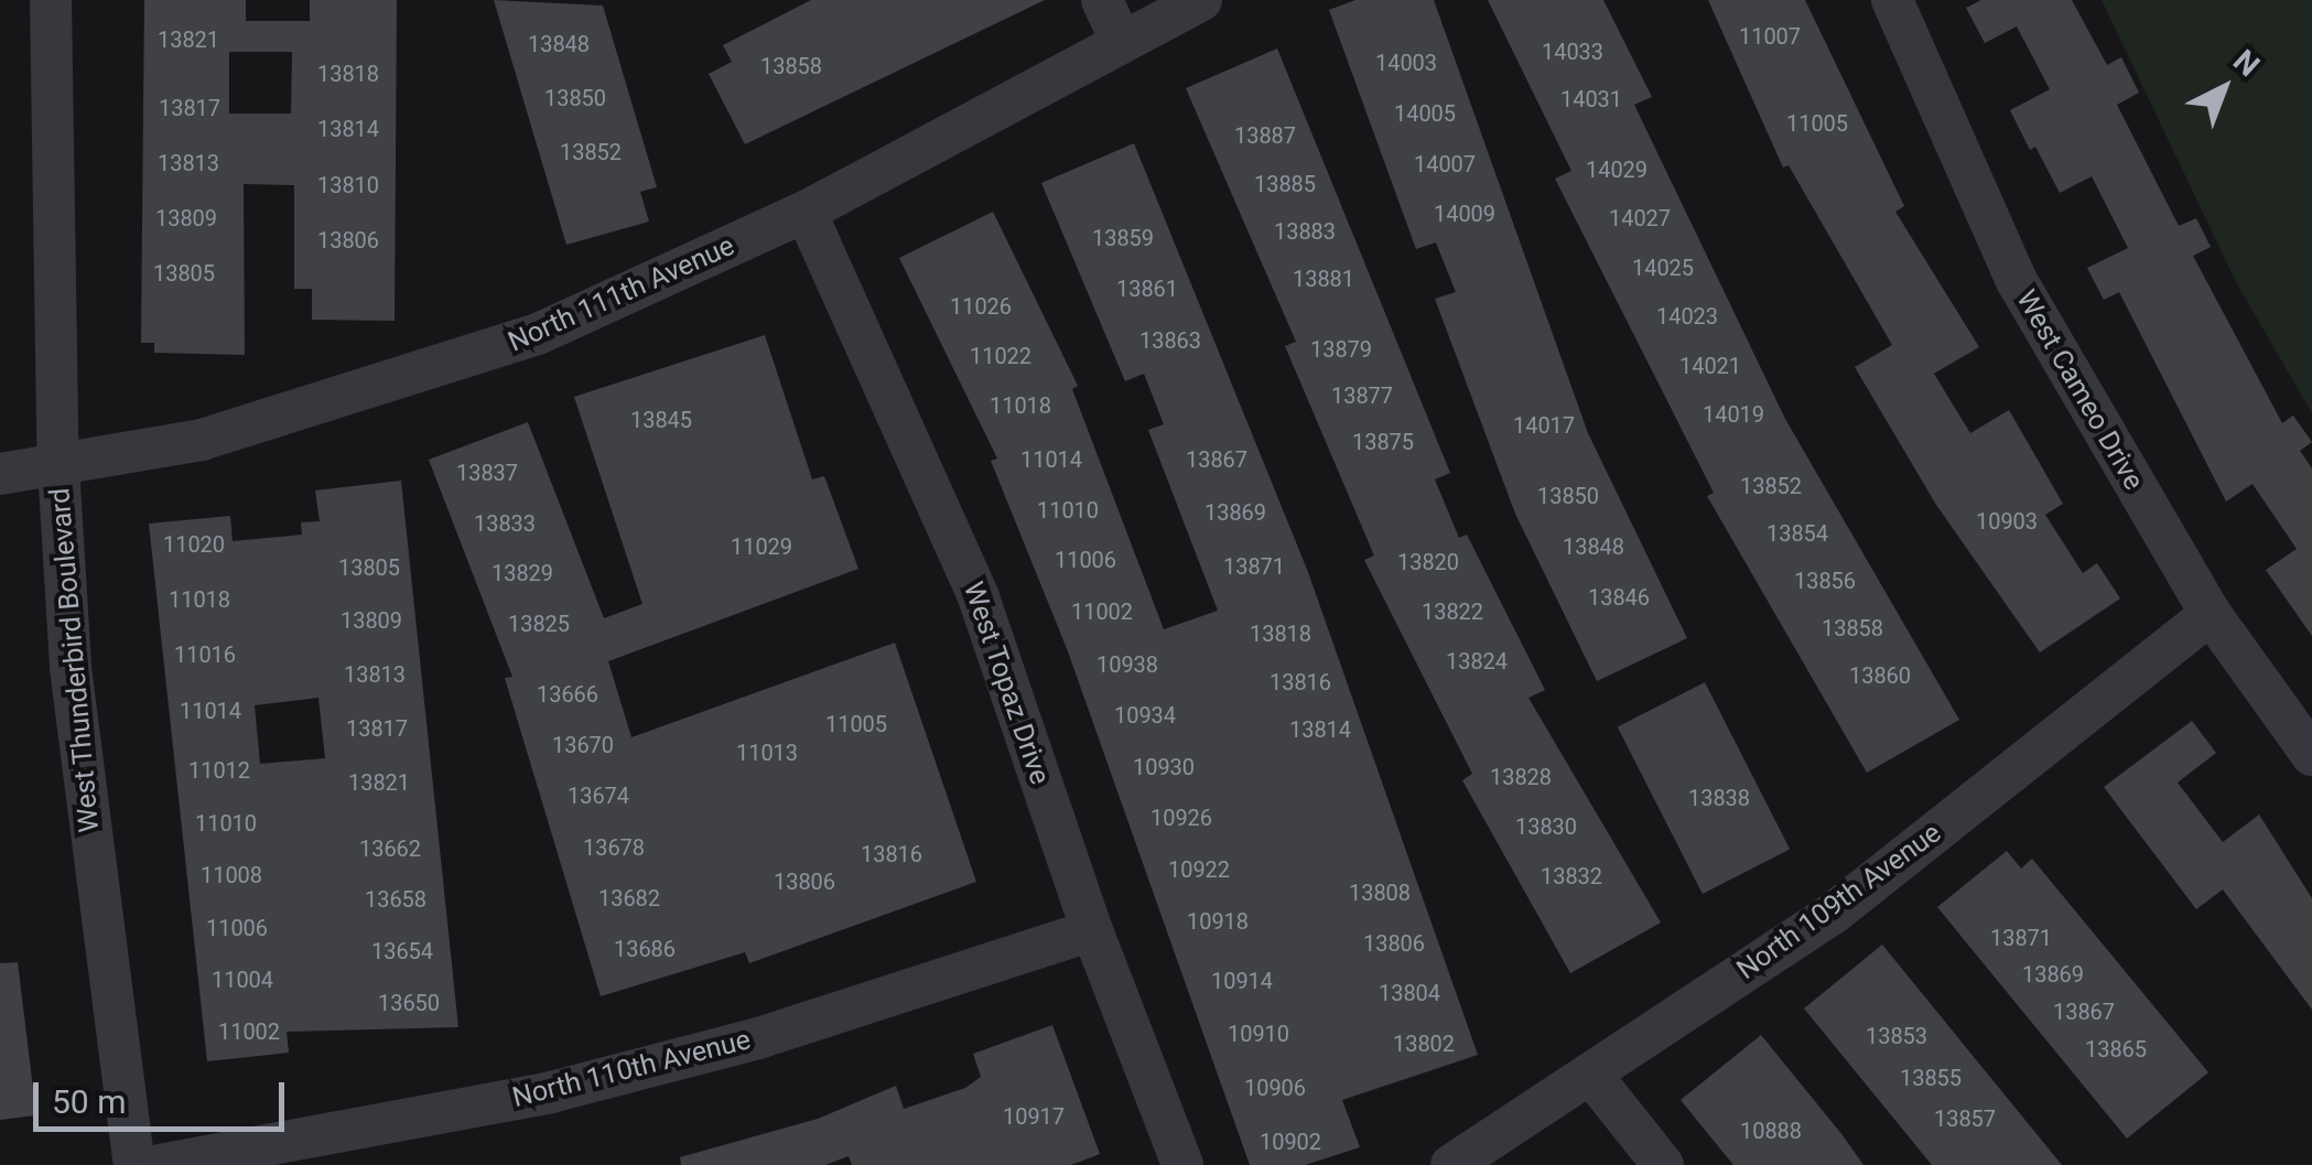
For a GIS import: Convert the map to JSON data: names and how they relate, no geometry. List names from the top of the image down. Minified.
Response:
{"streets":{"street":["North 111th Avenue","West Cameo Drive","West Thunderbird Boulevard","West Topaz Drive","North 109th Avenue","North 110th Avenue"]},"crossings":[["North 111th Avenue","West Thunderbird Boulevard"],["North 111th Avenue","West Topaz Drive"],["West Cameo Drive","North 109th Avenue"],["West Topaz Drive","North 110th Avenue"]],"house_numbers":["11007","13821","13848","14033","14003","13858","13818","13850","14031","13817","14005","11005","13814","13887","13852","13813","14007","14029","13885","13810","14009","13809","14027","13883","13859","13806","14025","13805","13881","13861","11026","14023","13863","13879","11022","14021","13877","11018","14019","13845","14017","13875","11014","13867","13837","13852","13850","11010","13869","10903","13833","13854","11020","11029","13848","11006","13820","13871","13805","13829","13856","13846","11018","11002","13822","13809","13825","13858","13818","11016","13824","10938","13813","13860","13816","13666","11014","10934","11005","13817","13814","13670","11013","10930","11012","13828","13821","13674","13838","10926","11010","13830","13678","13662","13816","10922","11008","13832","13806","13808","13682","13658","10918","11006","13871","13806","13686","13654","13869","11004","10914","13804","13650","13867","11002","10910","13853","13802","13865","13855","10906","10917","13857","10888","10902"],"scale_bar":"50 m","north":"top right"}
